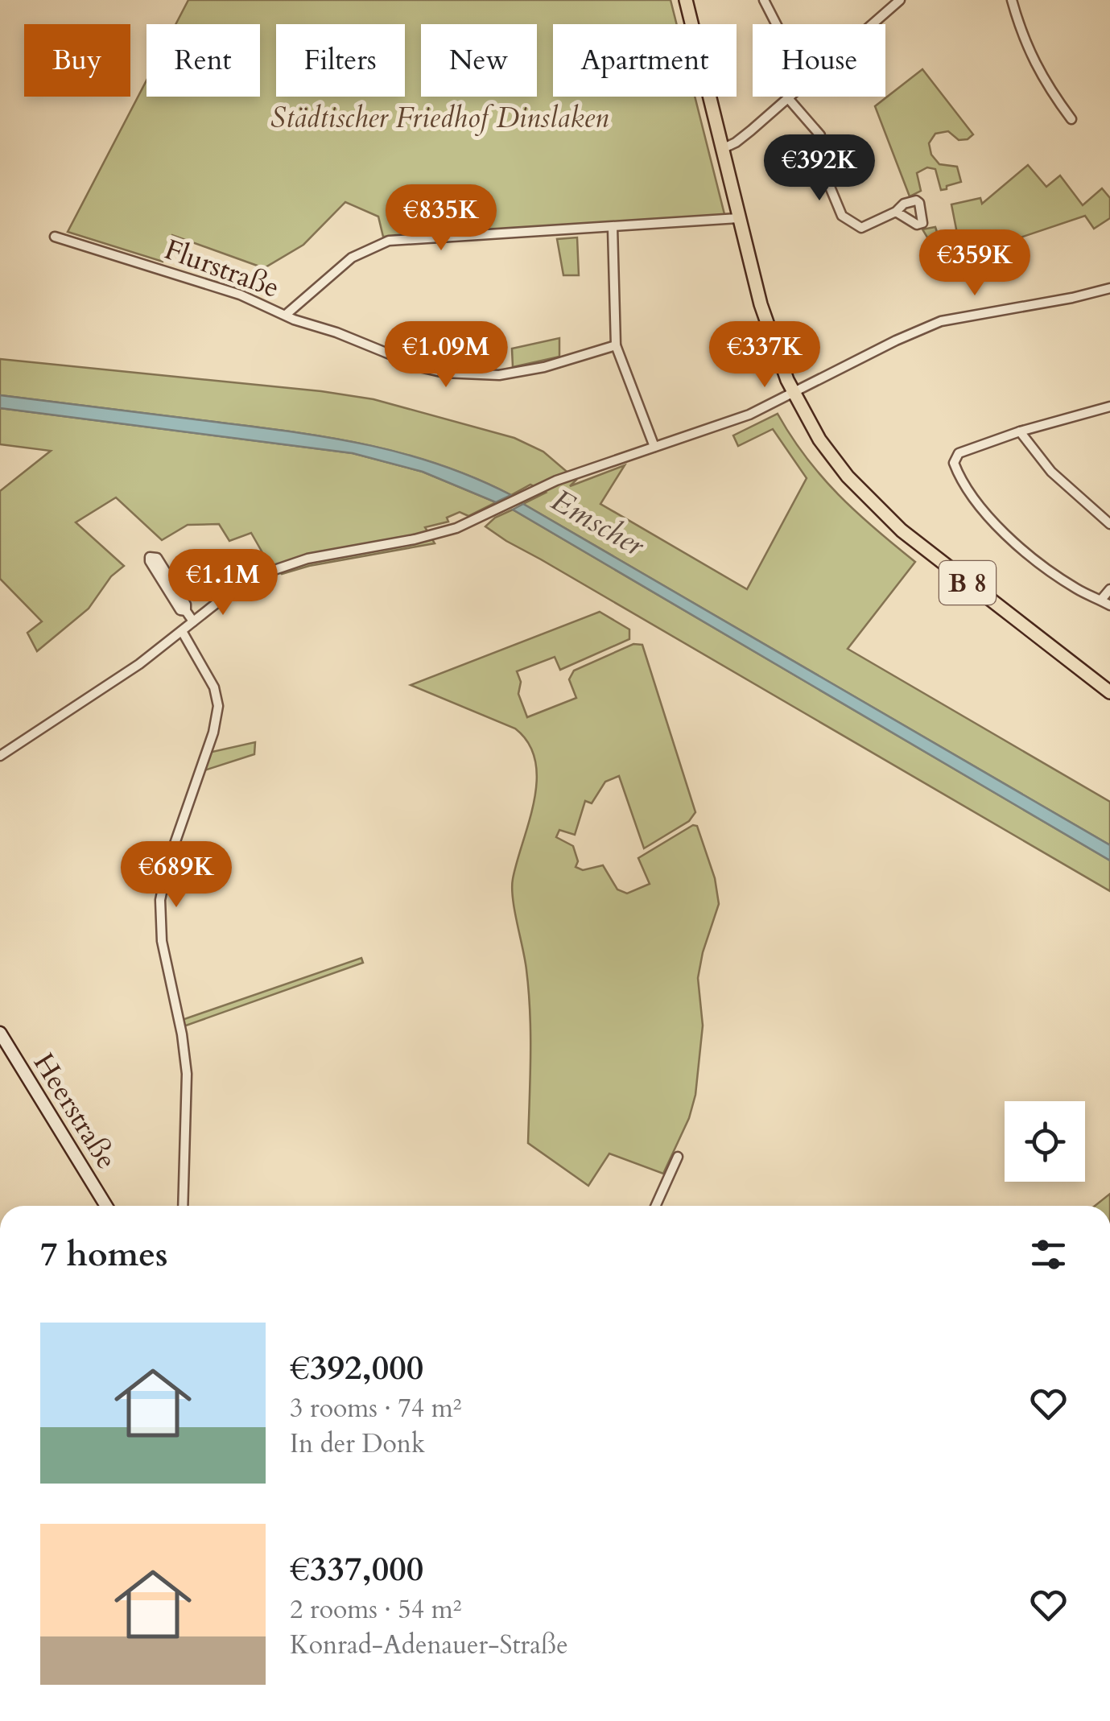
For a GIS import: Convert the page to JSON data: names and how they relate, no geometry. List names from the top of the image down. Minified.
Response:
{"streets":{"main road":["B 8","Heerstraße"],"street":["Flurstraße"]},"crossings":[["Flurstraße","B 8"]],"water":["Emscher"],"parks":["Städtischer Friedhof Dinslaken"],"page":{"chip":["Buy","Rent","Filters","New","Apartment","House"],"price":["€392K","€835K","€359K","€1.09M","€337K","€1.1M","€689K"],"heading":"7 homes","list":[{"name":"€392,000","note":"3 rooms · 74 m² · In der Donk"},{"name":"€337,000","note":"2 rooms · 54 m² · Konrad-Adenauer-Straße"}]}}
